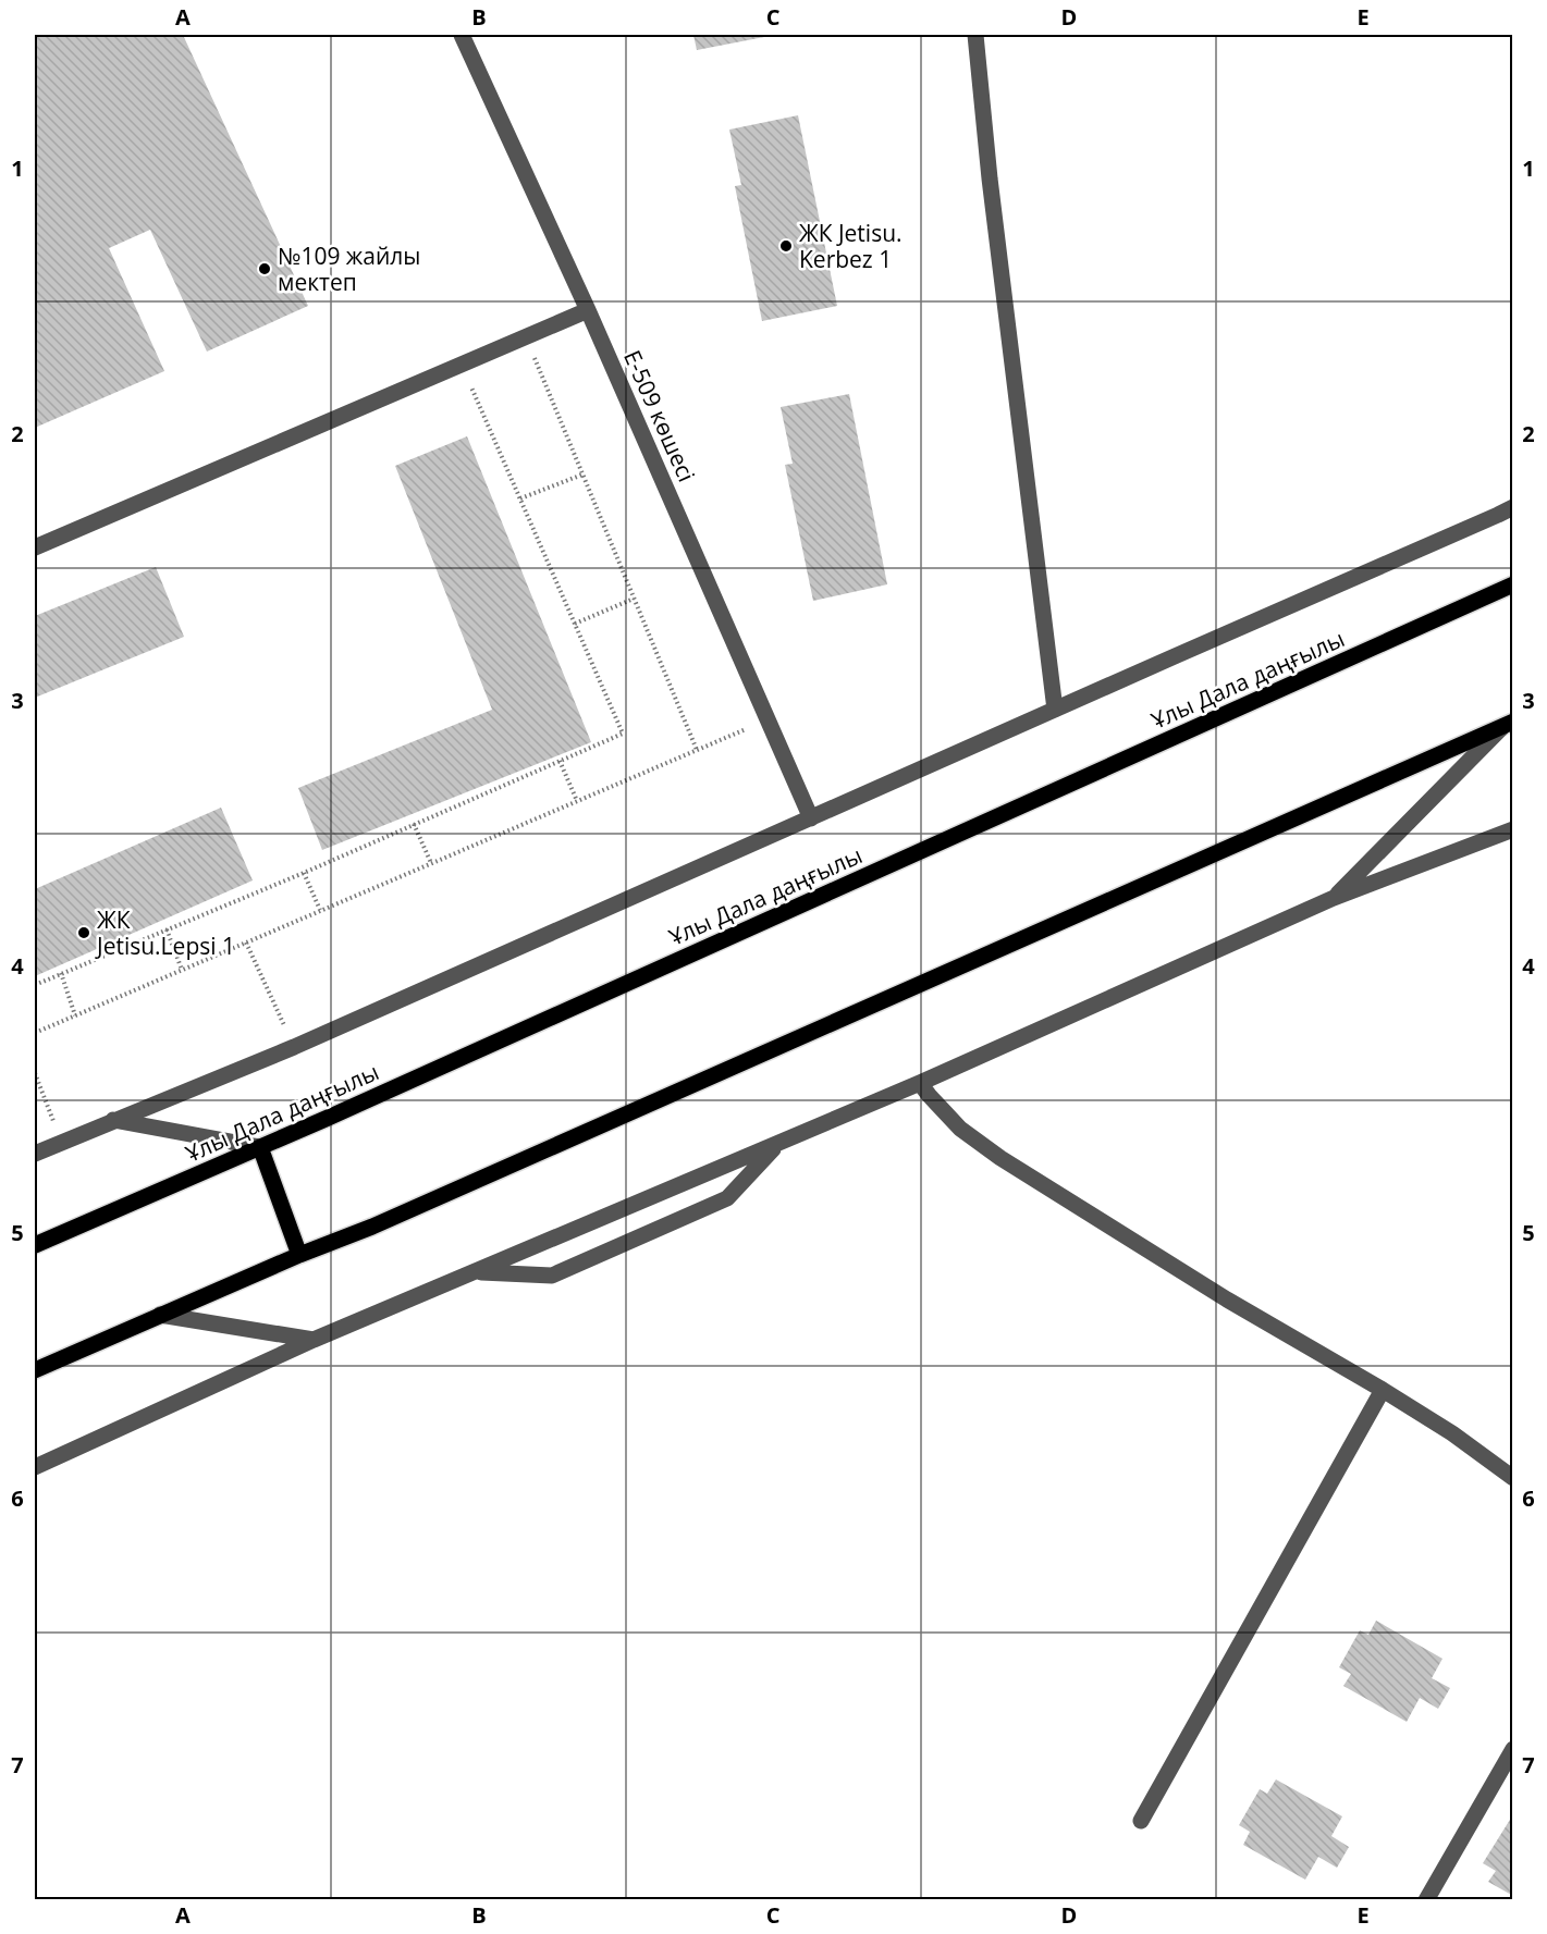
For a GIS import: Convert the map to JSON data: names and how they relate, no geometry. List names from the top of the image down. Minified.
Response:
{"streets":{"main road":["Ұлы Дала даңғылы"],"street":["Е-509 көшесі"]},"places":["ЖК Jetisu. Kerbez 1","№109 жайлы мектеп","ЖК Jetisu.Lepsi 1"],"grid":{"columns":["A","B","C","D","E"],"rows":["1","2","3","4","5","6","7"]}}
